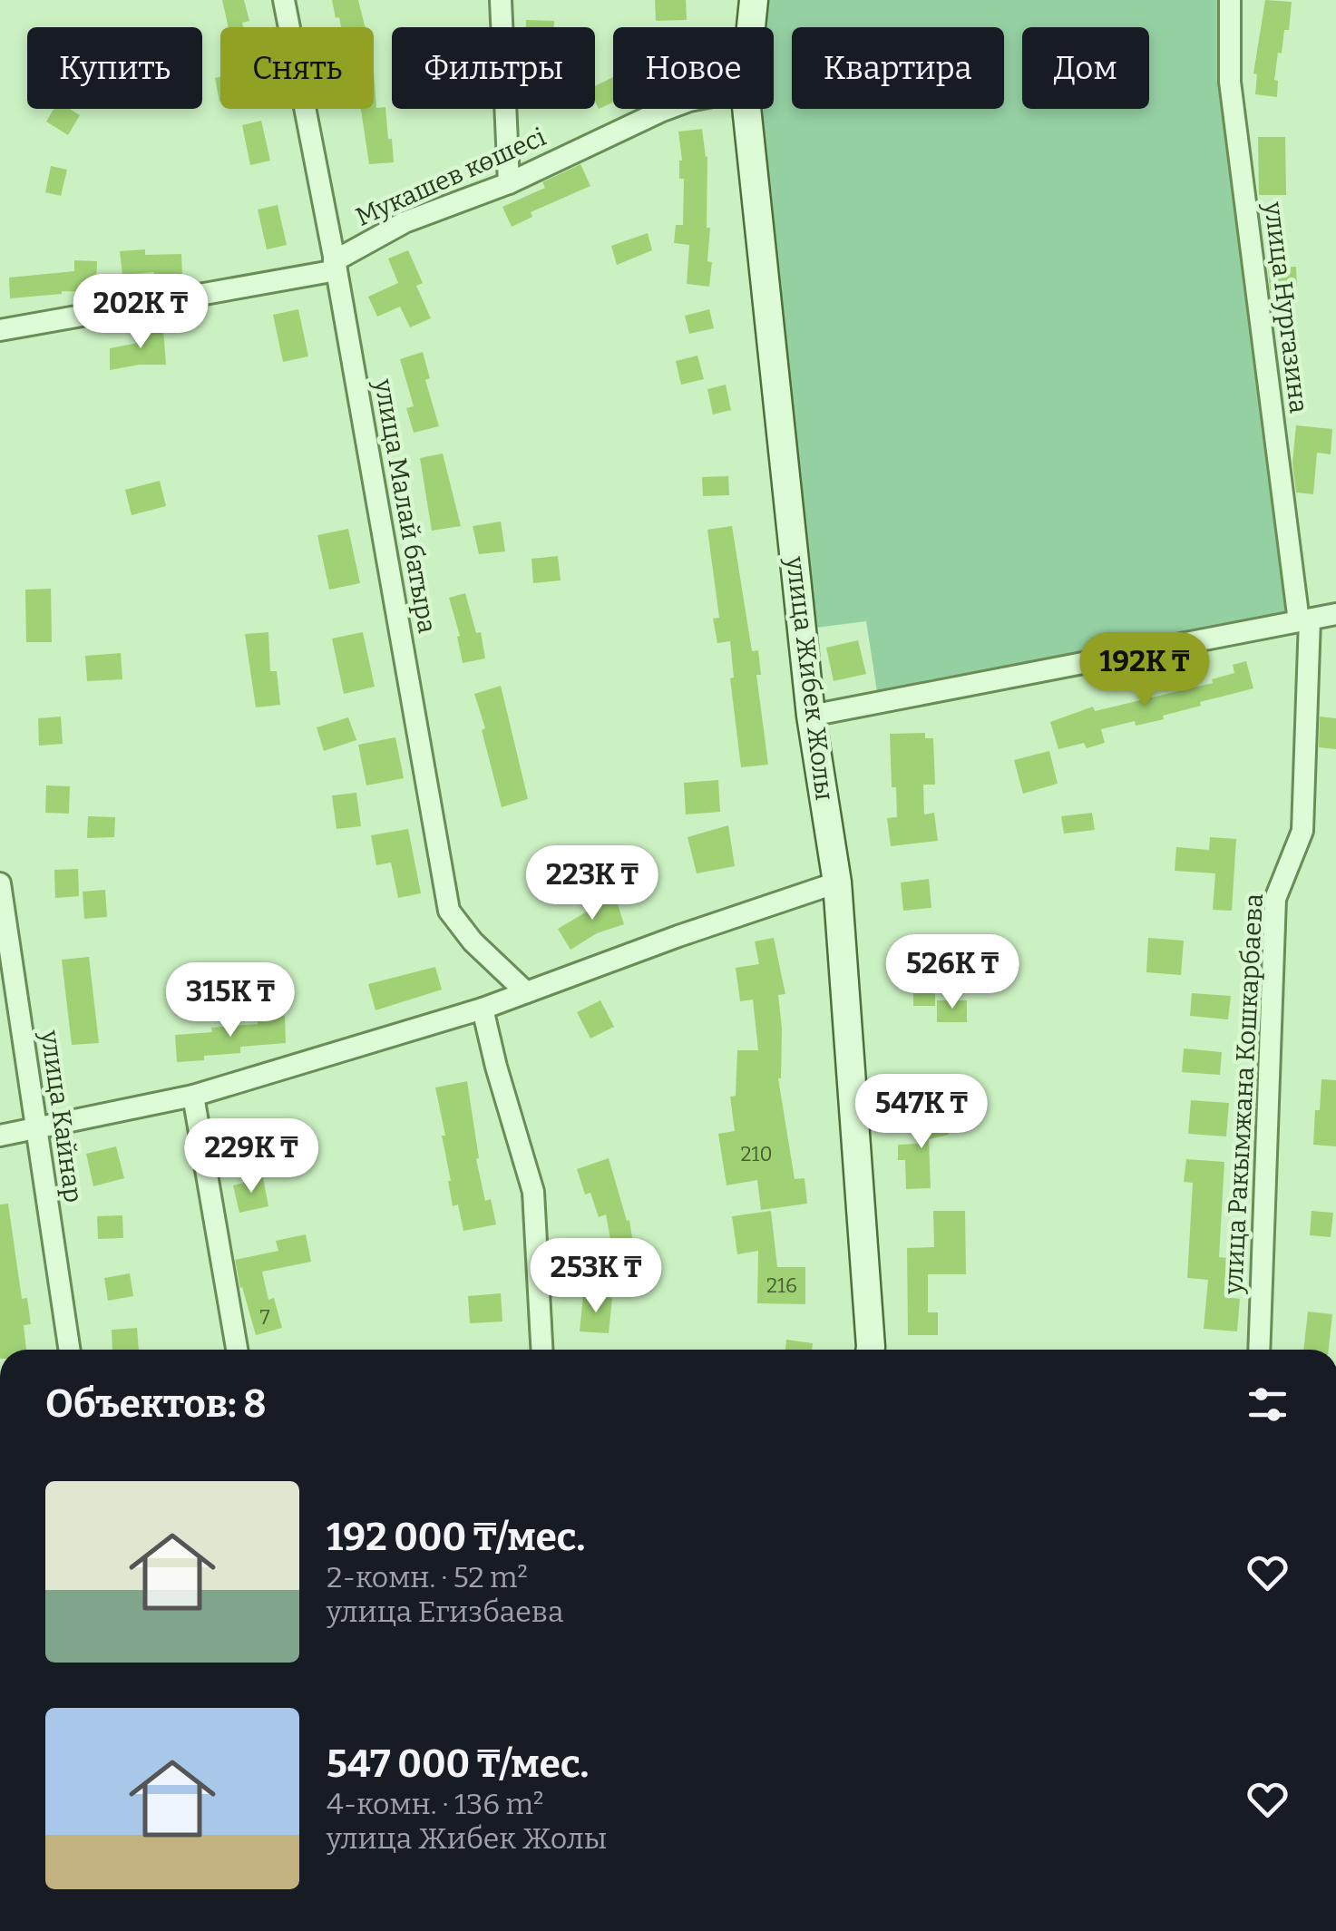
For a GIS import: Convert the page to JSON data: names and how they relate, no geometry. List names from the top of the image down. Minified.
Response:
{"streets":{"main road":["улица Жибек Жолы"],"street":["Мукашев көшесі","улица Нургазина","улица Малай батыра","улица Ракымжана Кошкарбаева","улица Кайнар"]},"crossings":[["Мукашев көшесі","улица Малай батыра"],["улица Нургазина","улица Ракымжана Кошкарбаева"]],"house_numbers":["210","216","7"],"page":{"chip":["Купить","Снять","Фильтры","Новое","Квартира","Дом"],"price":["202K ₸","192K ₸","223K ₸","526K ₸","315K ₸","547K ₸","229K ₸","253K ₸"],"heading":"Объектов: 8","list":[{"name":"192 000 ₸/мес.","note":"2-комн. · 52 m² · улица Егизбаева"},{"name":"547 000 ₸/мес.","note":"4-комн. · 136 m² · улица Жибек Жолы"}]}}
